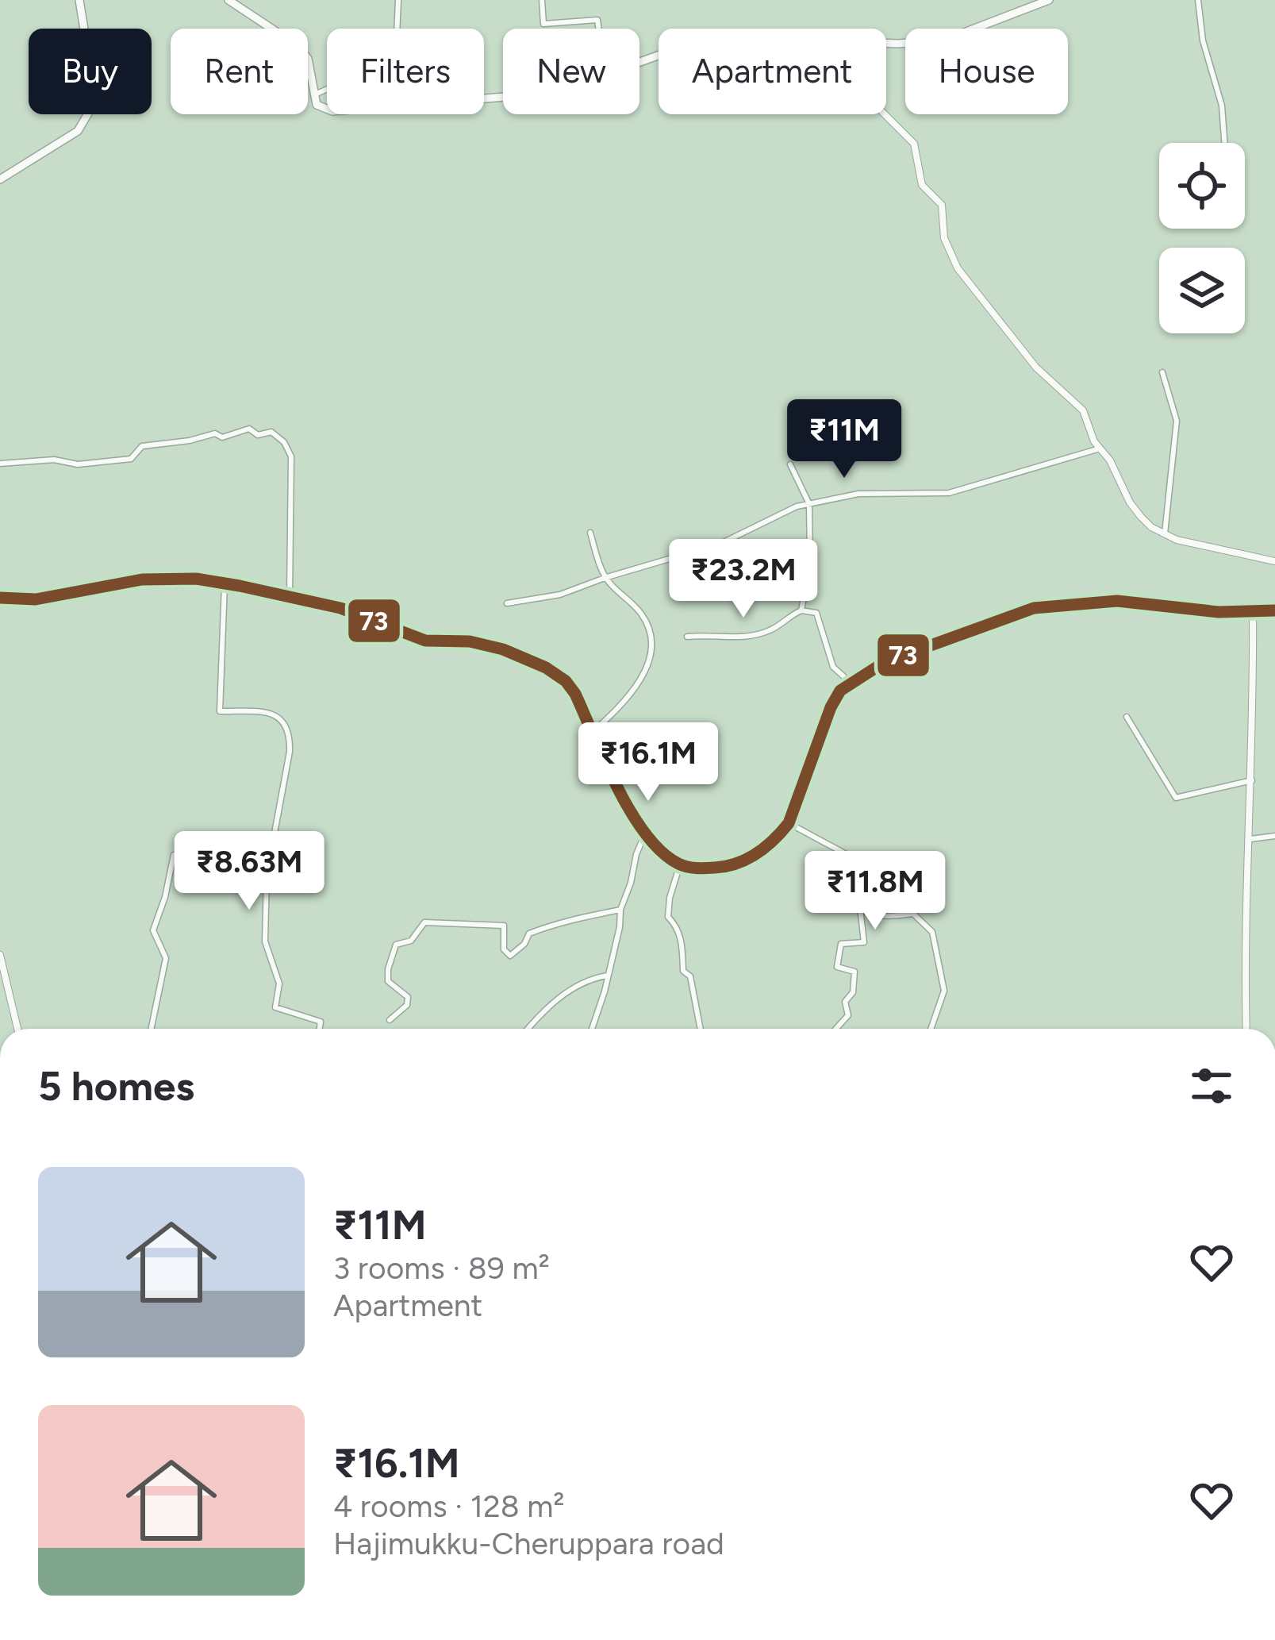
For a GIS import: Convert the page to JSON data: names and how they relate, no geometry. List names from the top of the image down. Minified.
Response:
{"lines":["transit line 73"],"page":{"chip":["Buy","Rent","Filters","New","Apartment","House"],"price":["₹11M","₹23.2M","₹16.1M","₹8.63M","₹11.8M"],"heading":"5 homes","list":[{"name":"₹11M","note":"3 rooms · 89 m² · Apartment"},{"name":"₹16.1M","note":"4 rooms · 128 m² · Hajimukku-Cheruppara road"}]}}
